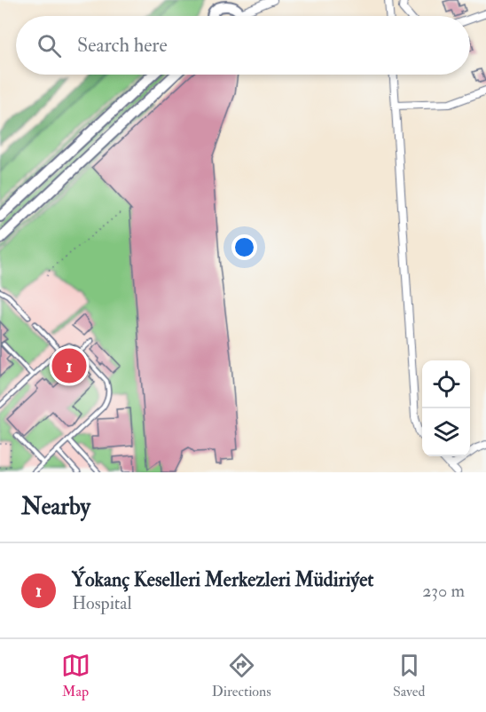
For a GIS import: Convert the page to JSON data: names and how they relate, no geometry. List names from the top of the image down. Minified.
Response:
{"page":{"search":"Search here","pins":"1","heading":"Nearby","list":[{"mark":"1","name":"Ýokanç Keselleri Merkezleri Müdiriýet","note":"Hospital","value":"230 m"}],"nav":["Map","Directions","Saved"]}}
